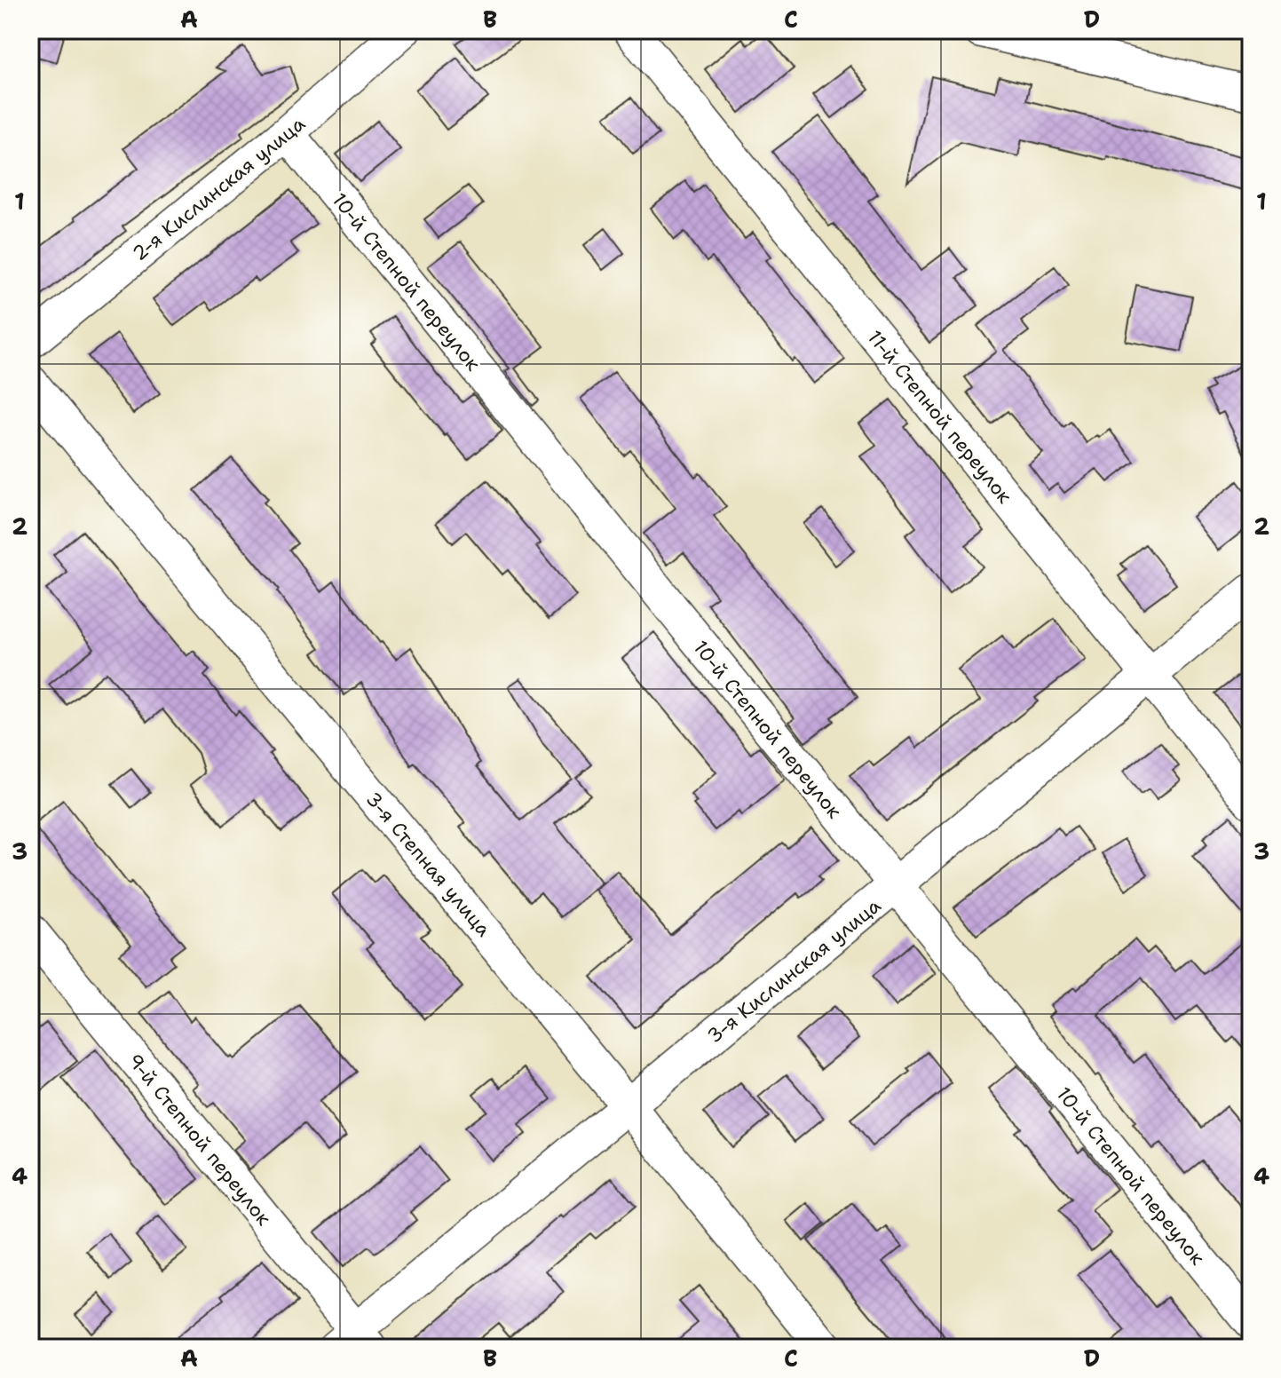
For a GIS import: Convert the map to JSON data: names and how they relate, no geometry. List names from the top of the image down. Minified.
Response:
{"streets":{"street":["2-я Кислинская улица","10-й Степной переулок","11-й Степной переулок","3-я Степная улица","3-я Кислинская улица","9-й Степной переулок"]},"crossings":[["2-я Кислинская улица","10-й Степной переулок"],["10-й Степной переулок","3-я Кислинская улица"],["11-й Степной переулок","3-я Кислинская улица"],["3-я Степная улица","3-я Кислинская улица"],["3-я Кислинская улица","9-й Степной переулок"]],"grid":{"columns":["A","B","C","D"],"rows":["1","2","3","4"]}}
